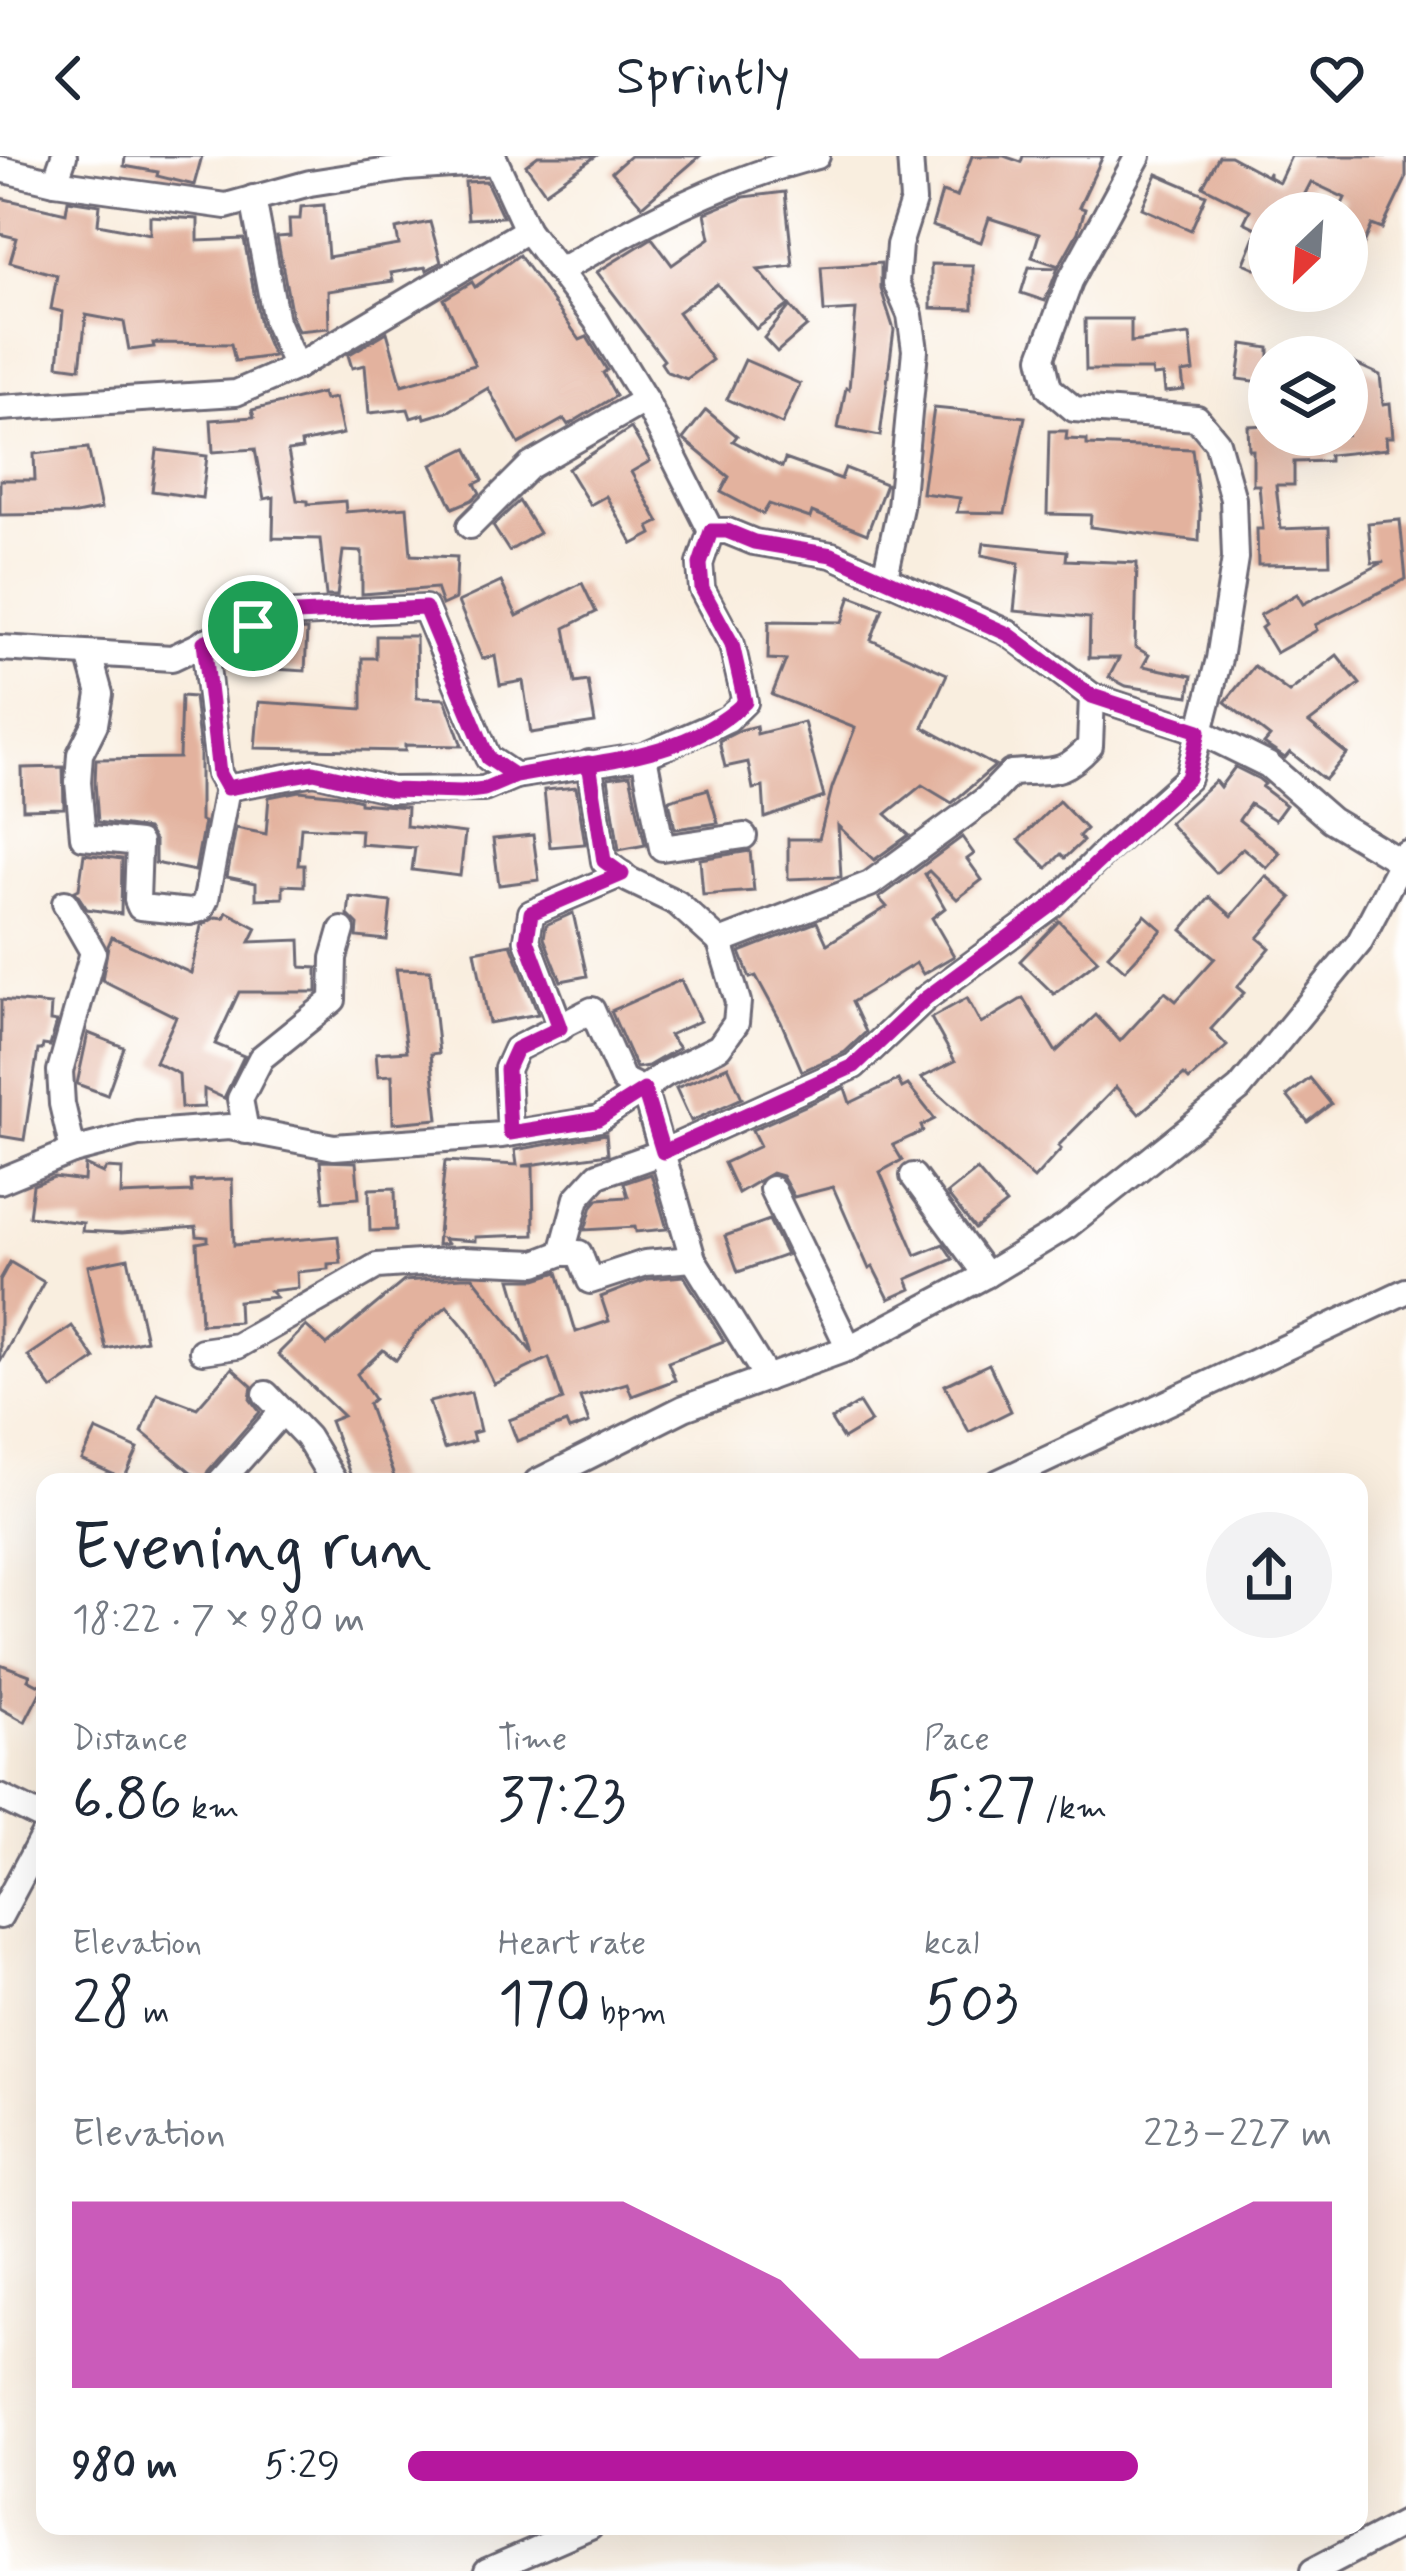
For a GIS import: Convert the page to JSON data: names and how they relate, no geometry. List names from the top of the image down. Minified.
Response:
{"north":"bottom left","page":{"header":"Sprintly","heading":["Evening run","18:22 · 7 × 980 m"],"stats":[["Distance","6.86 km"],["Time","37:23"],["Pace","5:27 /km"],["Elevation","28 m"],["Heart rate","170 bpm"],["kcal","503"]],"chart":["Elevation","223–227 m"],"list":[{"name":"980 m","note":"5:29"}]}}
